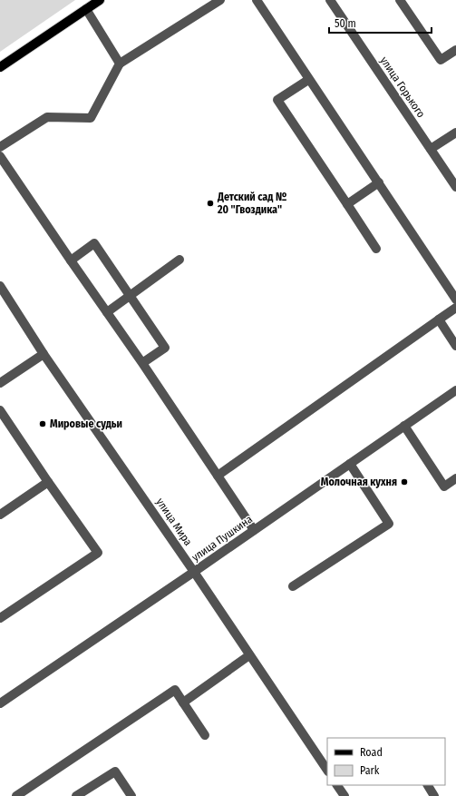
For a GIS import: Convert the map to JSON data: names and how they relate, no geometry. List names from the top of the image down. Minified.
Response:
{"streets":{"street":["улица Горького","улица Мира","улица Пушкина"]},"crossings":[["улица Мира","улица Пушкина"]],"places":["Детский сад № 20 \"Гвоздика\"","Мировые судьи","Молочная кухня"],"legend":["Road","Park"],"scale_bar":"50 m"}
